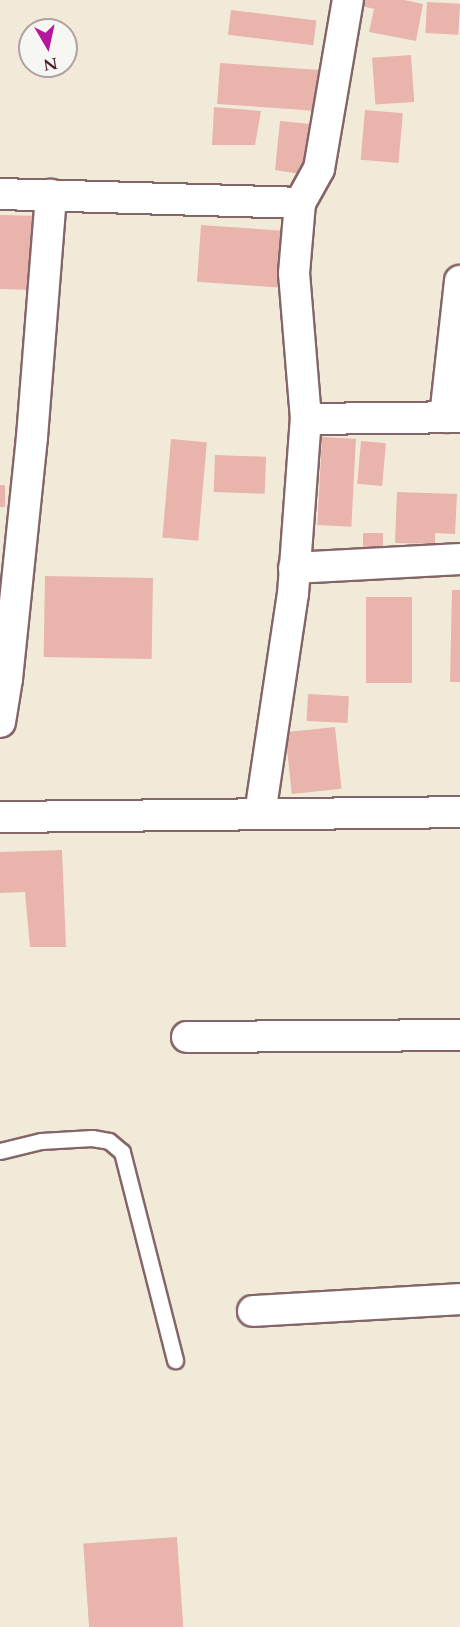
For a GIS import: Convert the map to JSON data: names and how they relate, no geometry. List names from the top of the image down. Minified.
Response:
{"north":"bottom"}
